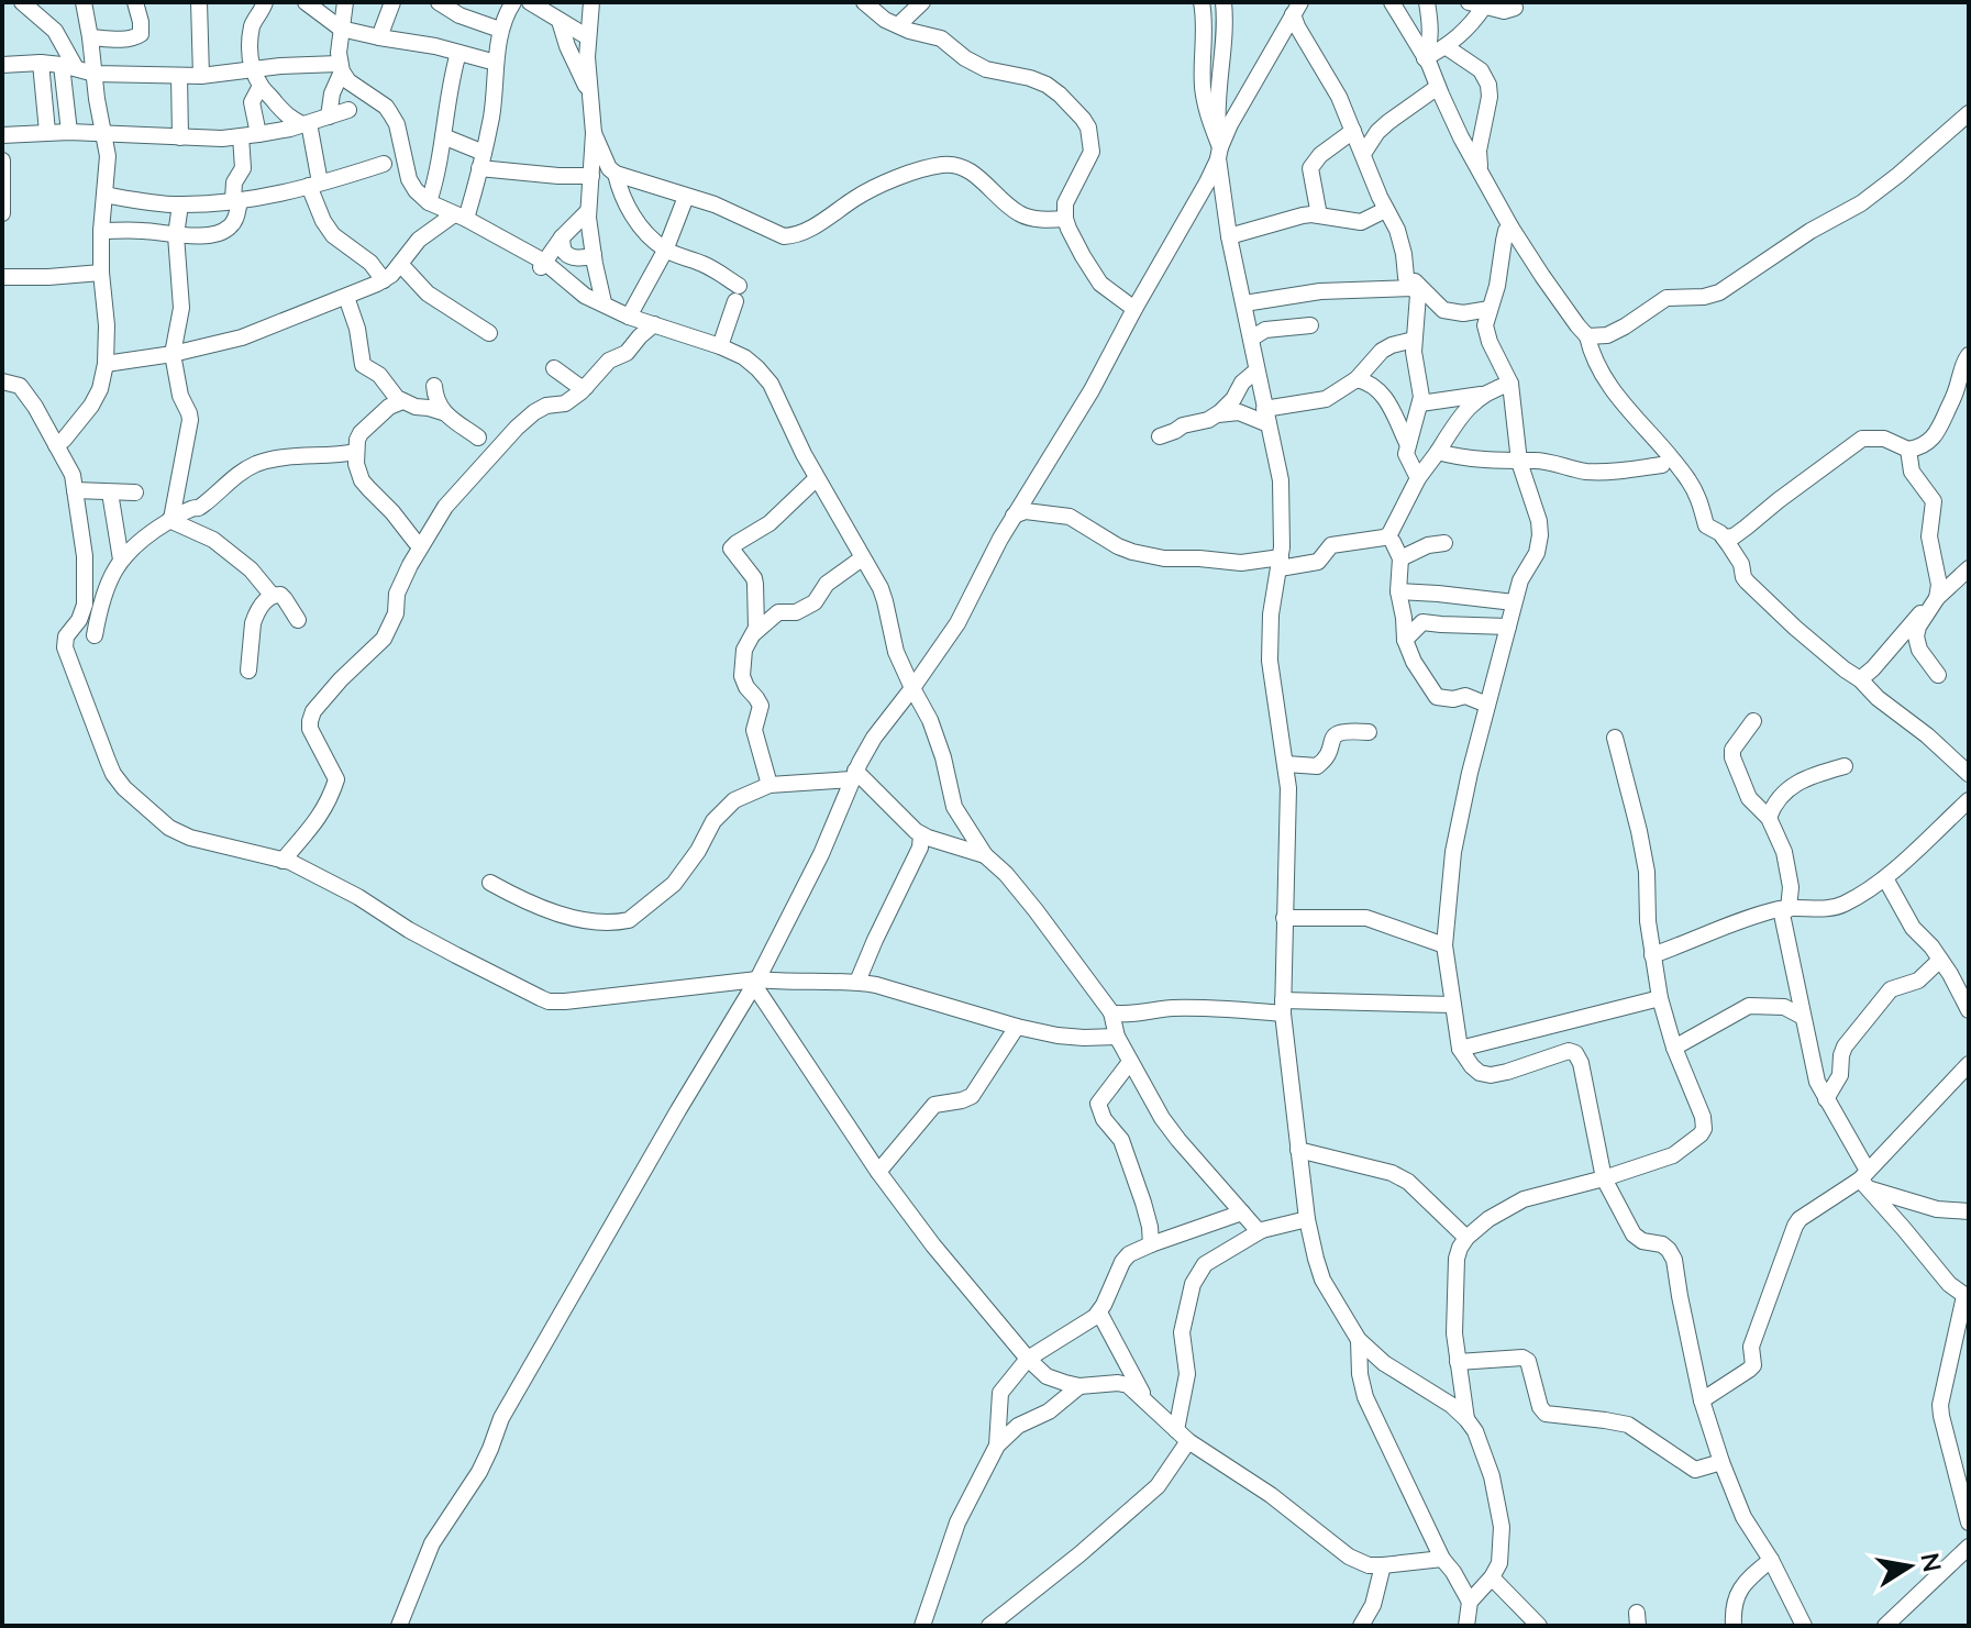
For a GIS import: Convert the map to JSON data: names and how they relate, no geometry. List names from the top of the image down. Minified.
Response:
{"north":"right"}
